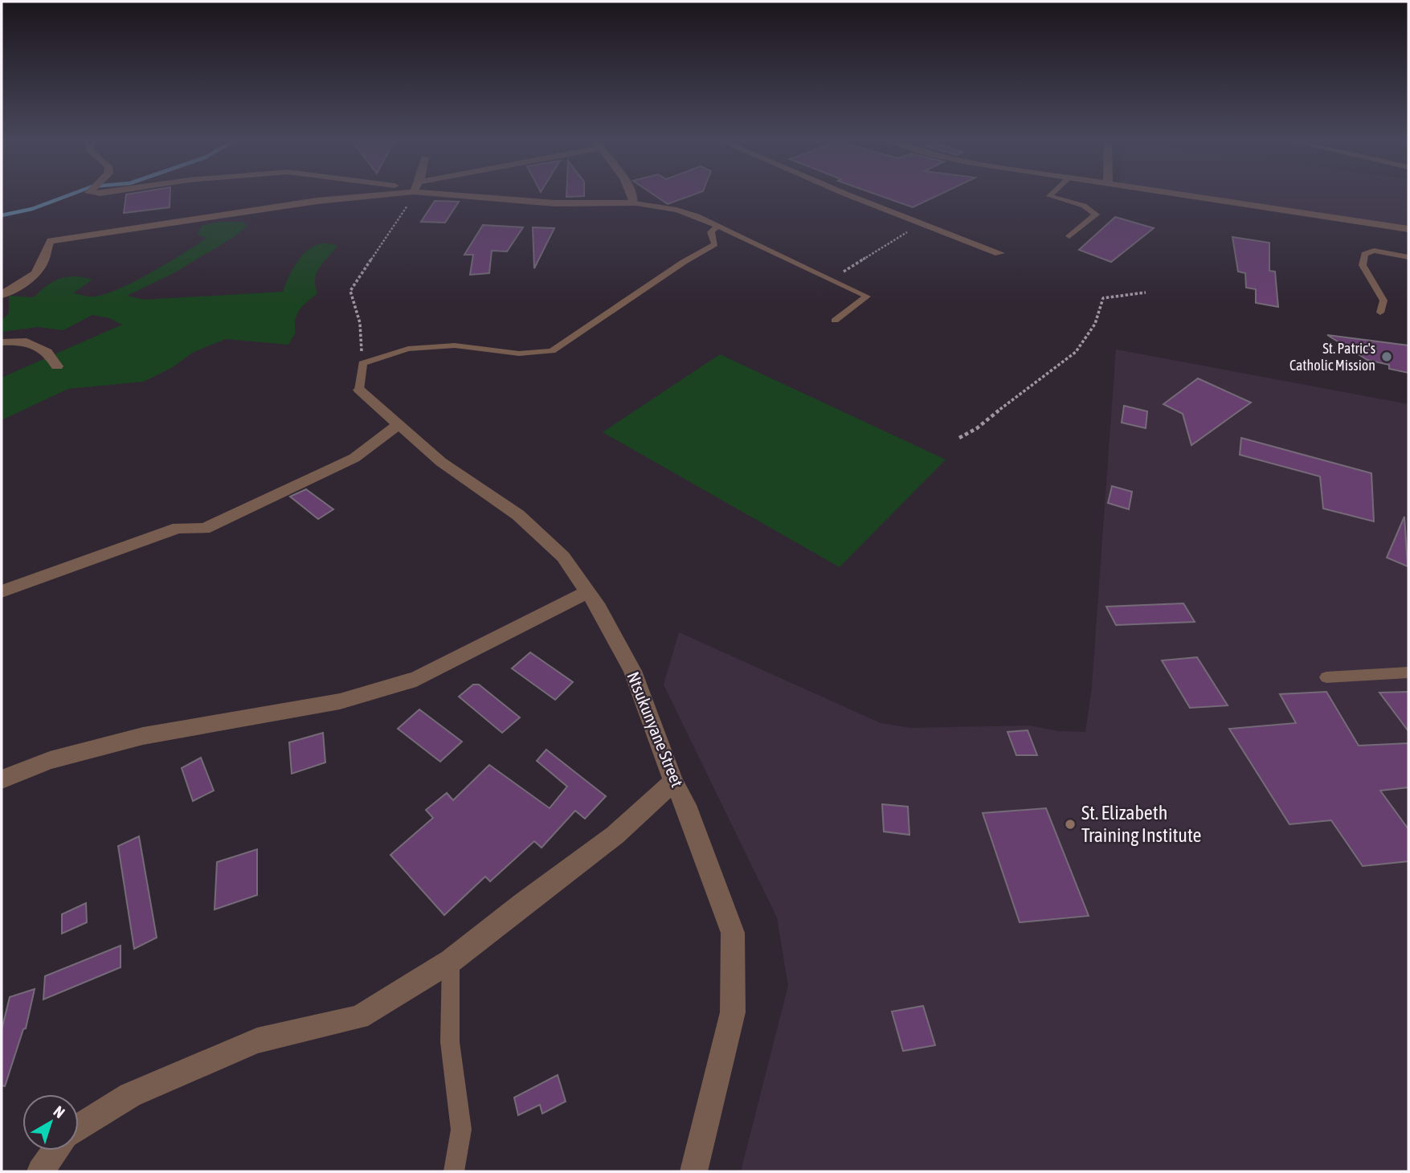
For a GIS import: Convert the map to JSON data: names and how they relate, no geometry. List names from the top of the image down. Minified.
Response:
{"streets":{"street":["Ntsukunyane Street"]},"places":["St. Patric's Catholic Mission","St. Elizabeth Training Institute"],"north":"top right"}
